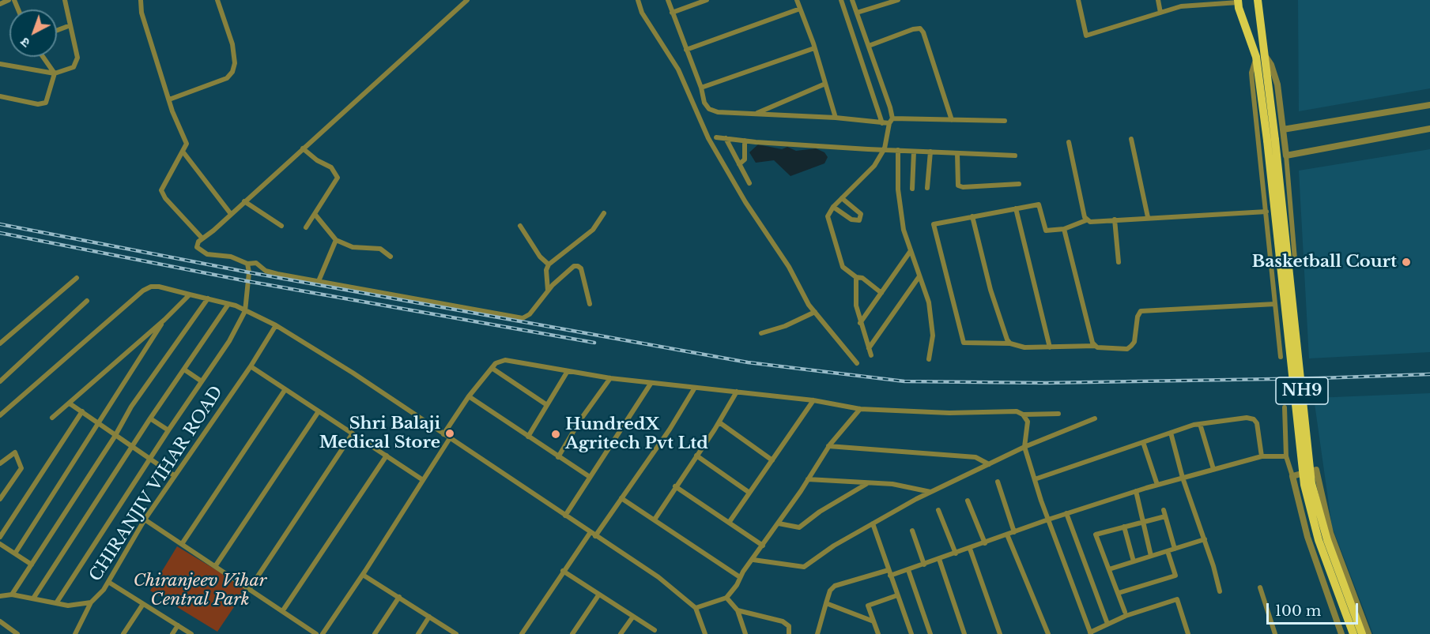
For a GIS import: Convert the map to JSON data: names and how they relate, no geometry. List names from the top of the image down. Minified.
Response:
{"streets":{"highway":["NH9"],"street":["CHIRANJIV VIHAR ROAD"]},"parks":["Chiranjeev Vihar Central Park"],"places":["Basketball Court","Shri Balaji Medical Store","HundredX Agritech Pvt Ltd"],"scale_bar":"100 m","north":"bottom left"}
